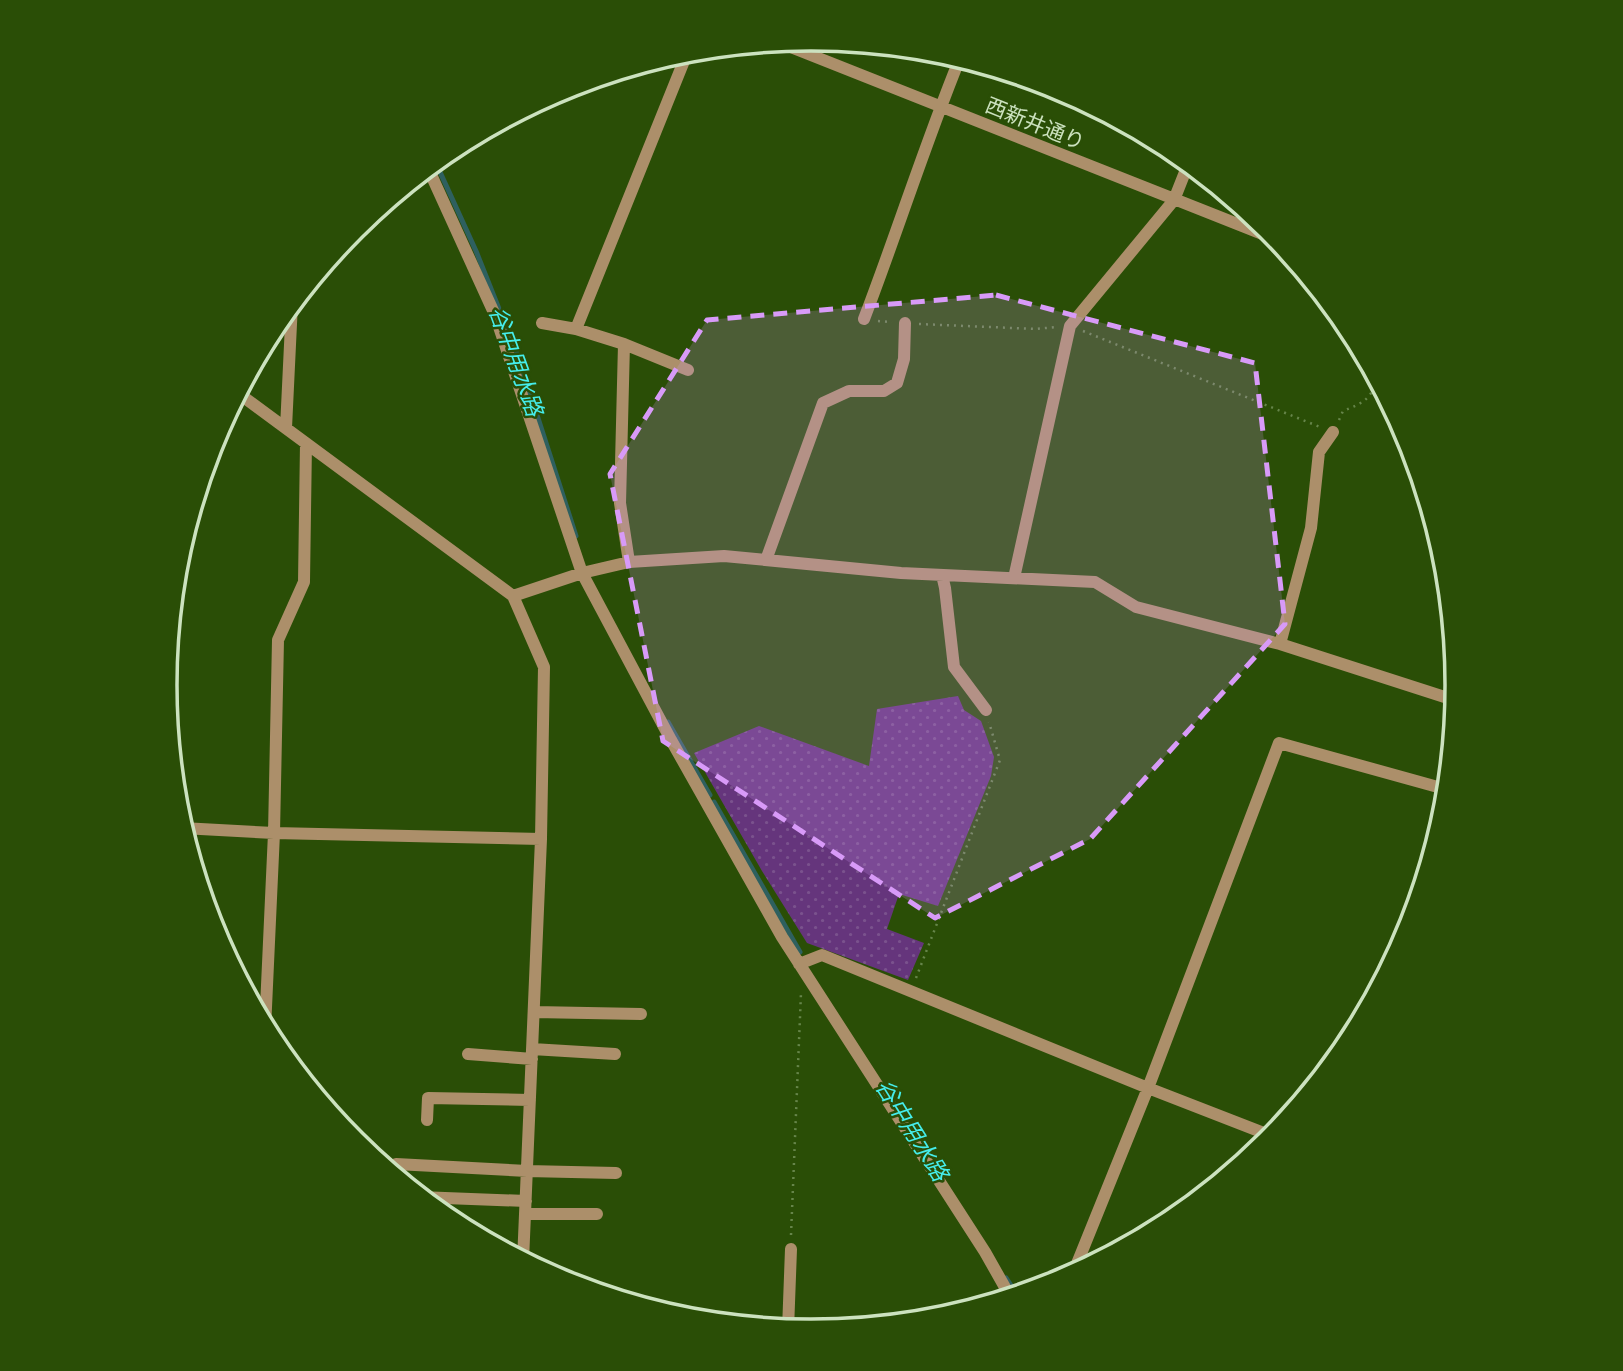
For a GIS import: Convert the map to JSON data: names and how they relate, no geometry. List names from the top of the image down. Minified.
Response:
{"streets":{"street":["西新井通り"]},"water":["谷中用水路"]}
